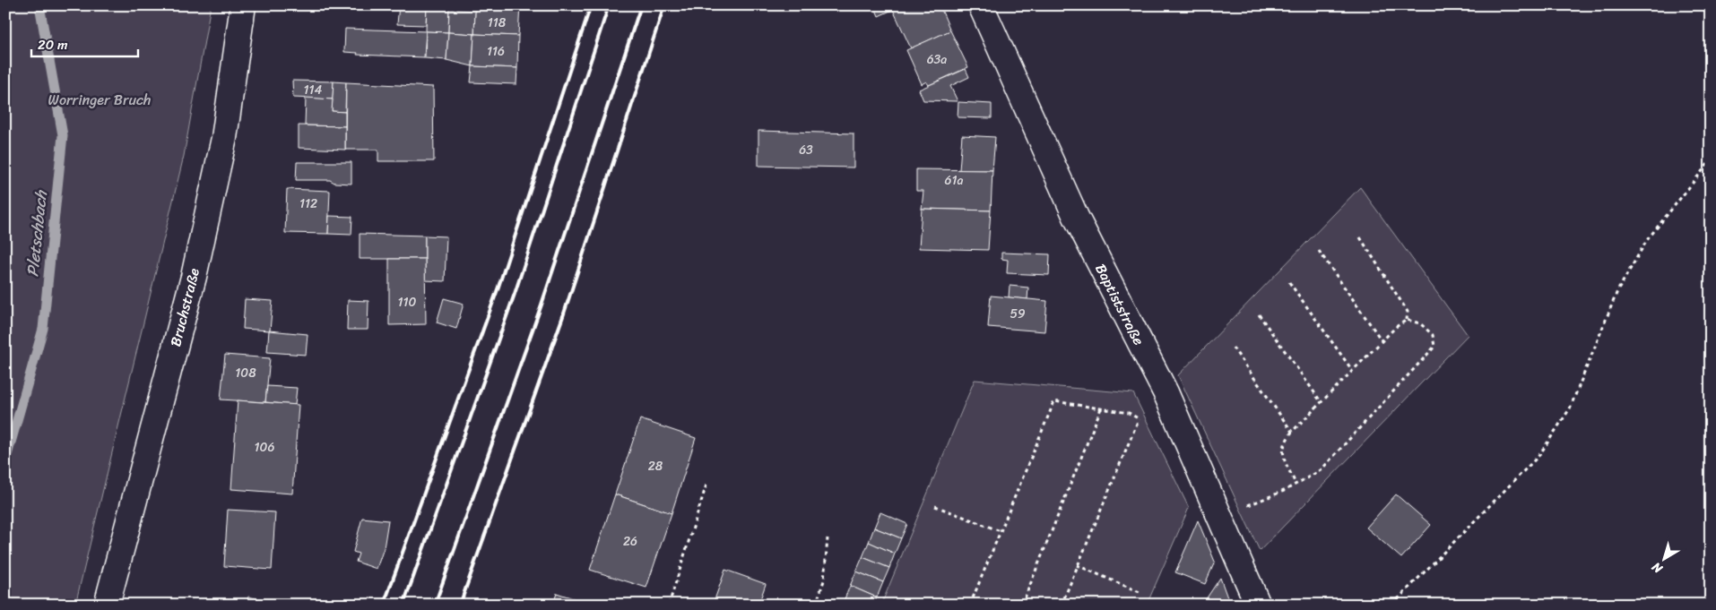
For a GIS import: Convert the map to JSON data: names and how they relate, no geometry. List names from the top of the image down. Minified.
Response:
{"streets":{"street":["Baptiststraße","Bruchstraße"]},"water":["Pletschbach"],"parks":["Worringer Bruch"],"house_numbers":["118","116","63a","114","63","61a","112","110","59","108","106","28","26"],"scale_bar":"20 m","north":"bottom left"}
